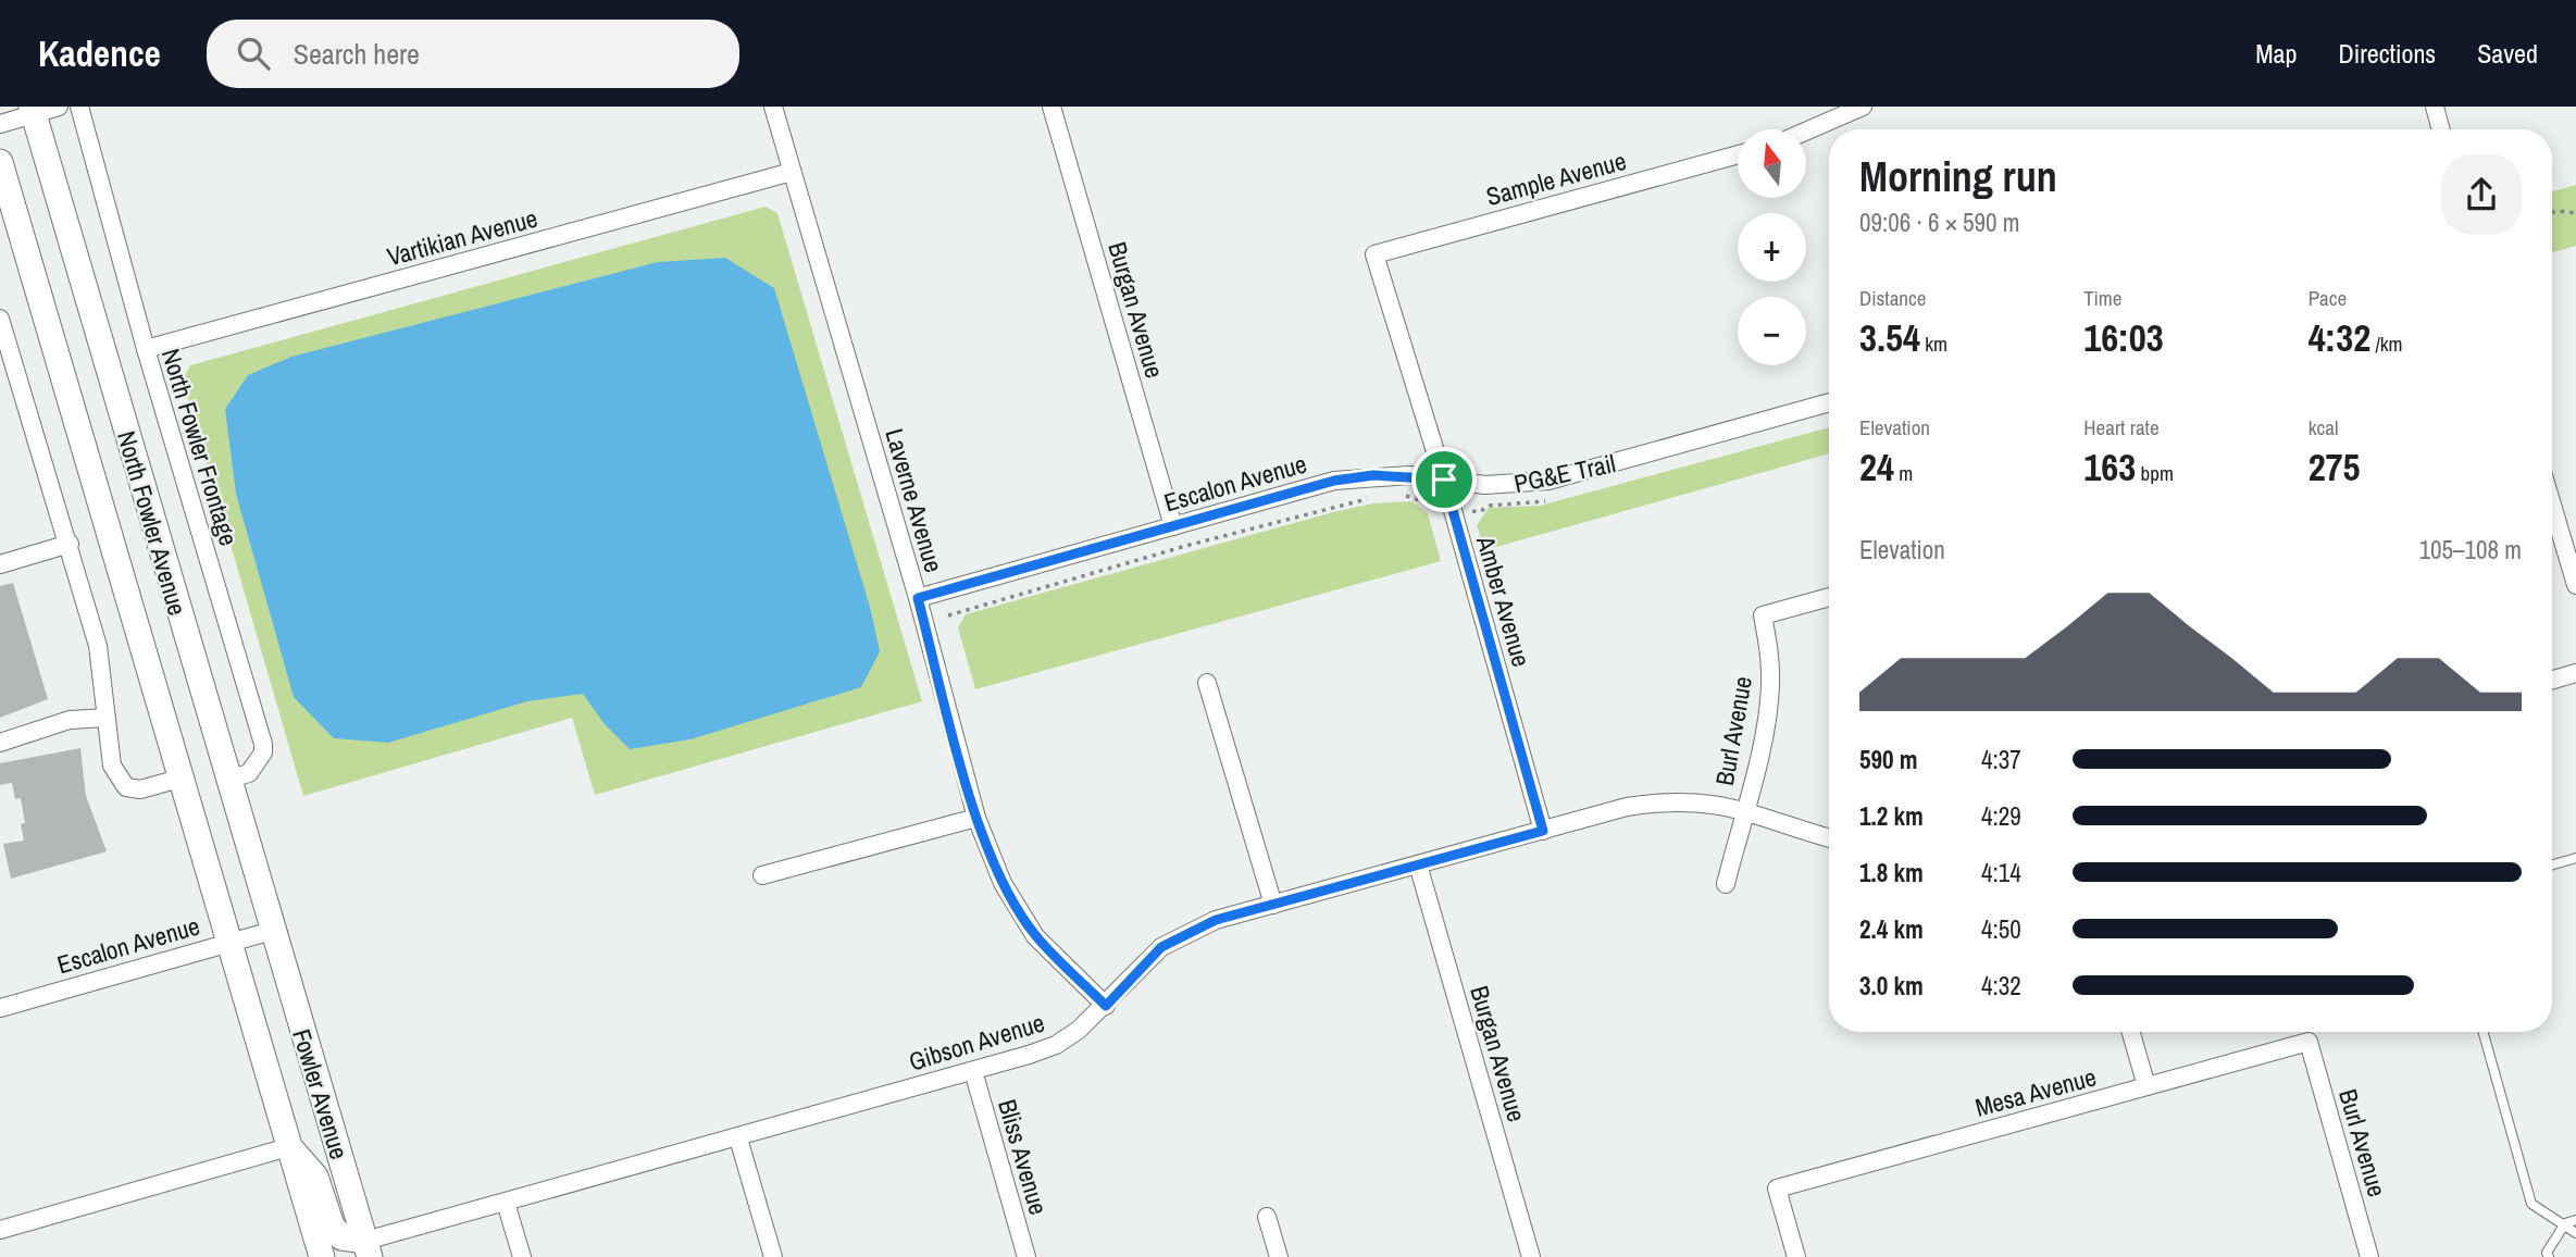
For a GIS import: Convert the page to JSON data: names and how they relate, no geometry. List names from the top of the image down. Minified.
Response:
{"streets":{"main road":["North Fowler Avenue","Fowler Avenue"],"street":["Sample Avenue","Vartikian Avenue","Burgan Avenue","North Fowler Frontage","Escalon Avenue","Laverne Avenue","Amber Avenue","Burl Avenue","Gibson Avenue","Mesa Avenue","Bliss Avenue"],"path":["PG&E Trail"]},"crossings":[["Sample Avenue","Amber Avenue"],["Vartikian Avenue","North Fowler Frontage"],["Vartikian Avenue","Laverne Avenue"],["Burgan Avenue","Escalon Avenue"],["Burgan Avenue","Gibson Avenue"],["North Fowler Frontage","North Fowler Avenue"],["PG&E Trail","Amber Avenue"],["Escalon Avenue","Laverne Avenue"],["Escalon Avenue","North Fowler Avenue"],["Escalon Avenue","Amber Avenue"],["Escalon Avenue","Fowler Avenue"],["Laverne Avenue","Gibson Avenue"],["North Fowler Avenue","Fowler Avenue"],["Amber Avenue","Gibson Avenue"],["Burl Avenue","Gibson Avenue"],["Burl Avenue","Mesa Avenue"],["Gibson Avenue","Fowler Avenue"],["Gibson Avenue","Bliss Avenue"]],"north":"top","page":{"header":"Kadence","search":"Search here","nav":["Map","Directions","Saved"],"map_buttons":["+","−"],"heading":["Morning run","09:06 · 6 × 590 m"],"stats":[["Distance","3.54 km"],["Time","16:03"],["Pace","4:32 /km"],["Elevation","24 m"],["Heart rate","163 bpm"],["kcal","275"]],"chart":["Elevation","105–108 m"],"list":[{"name":"590 m","note":"4:37"},{"name":"1.2 km","note":"4:29"},{"name":"1.8 km","note":"4:14"},{"name":"2.4 km","note":"4:50"},{"name":"3.0 km","note":"4:32"}]}}
